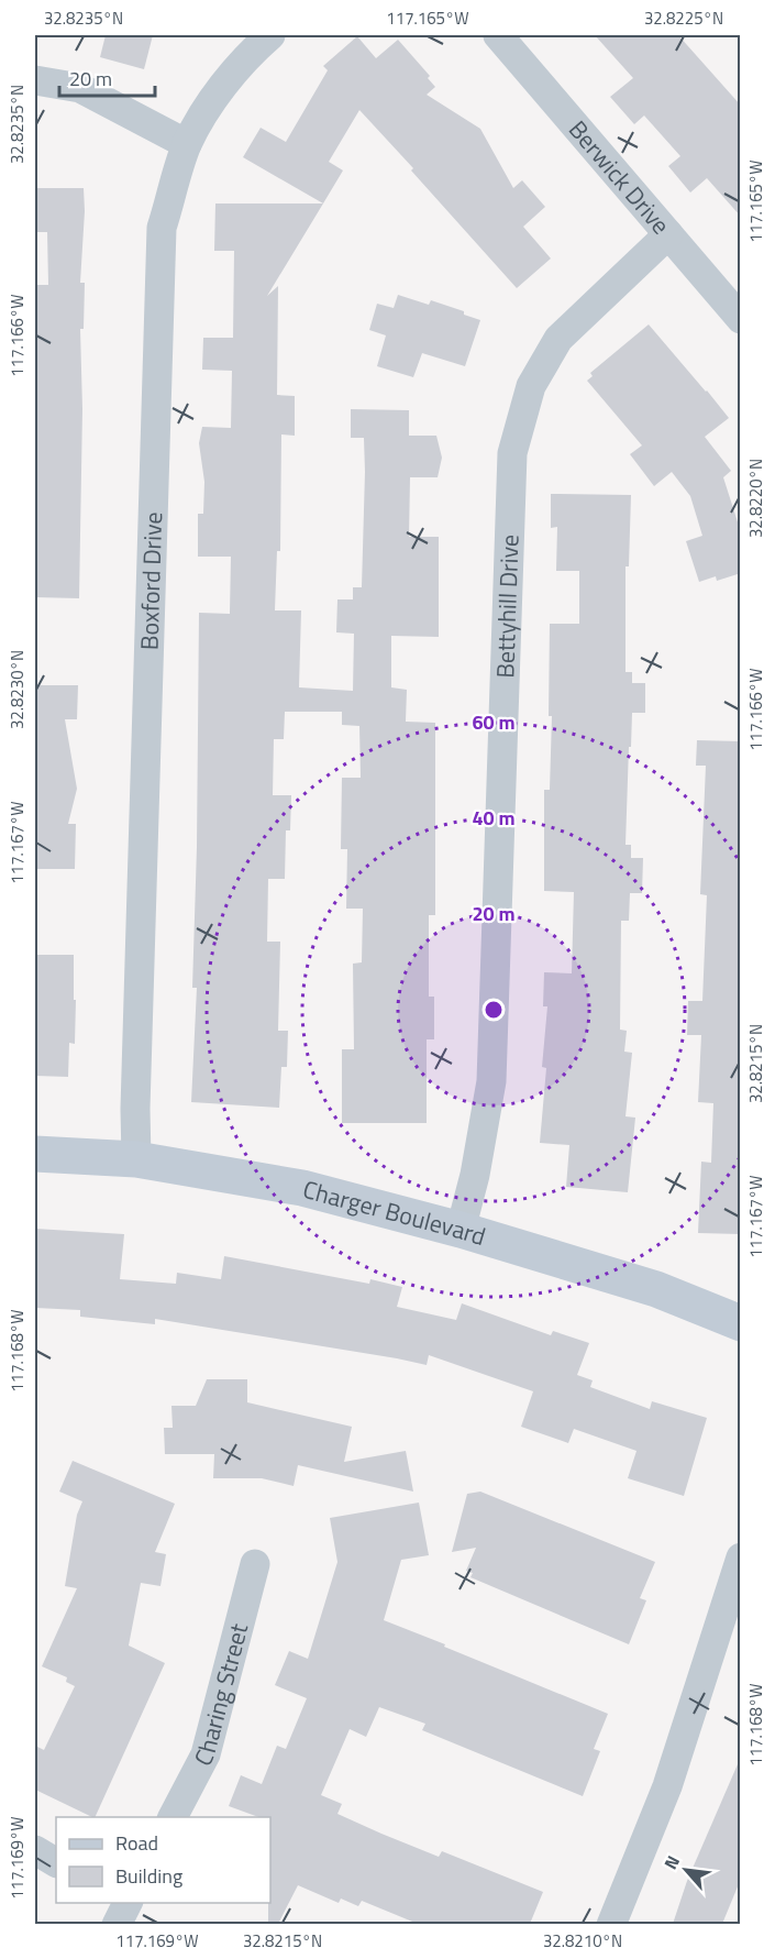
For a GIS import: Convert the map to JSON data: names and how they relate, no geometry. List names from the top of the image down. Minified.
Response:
{"streets":{"street":["Berwick Drive","Boxford Drive","Bettyhill Drive","Charger Boulevard","Charing Street"]},"crossings":[["Berwick Drive","Bettyhill Drive"],["Boxford Drive","Charger Boulevard"],["Bettyhill Drive","Charger Boulevard"]],"legend":["Road","Building"],"scale_bar":"20 m","north":"top left","coordinates":["32.8235°N","117.165°W","32.8225°N","117.166°W","32.8220°N","32.8230°N","117.167°W","32.8215°N","117.168°W","117.169°W","32.8210°N"],"rings":["60 m","40 m","20 m"]}
